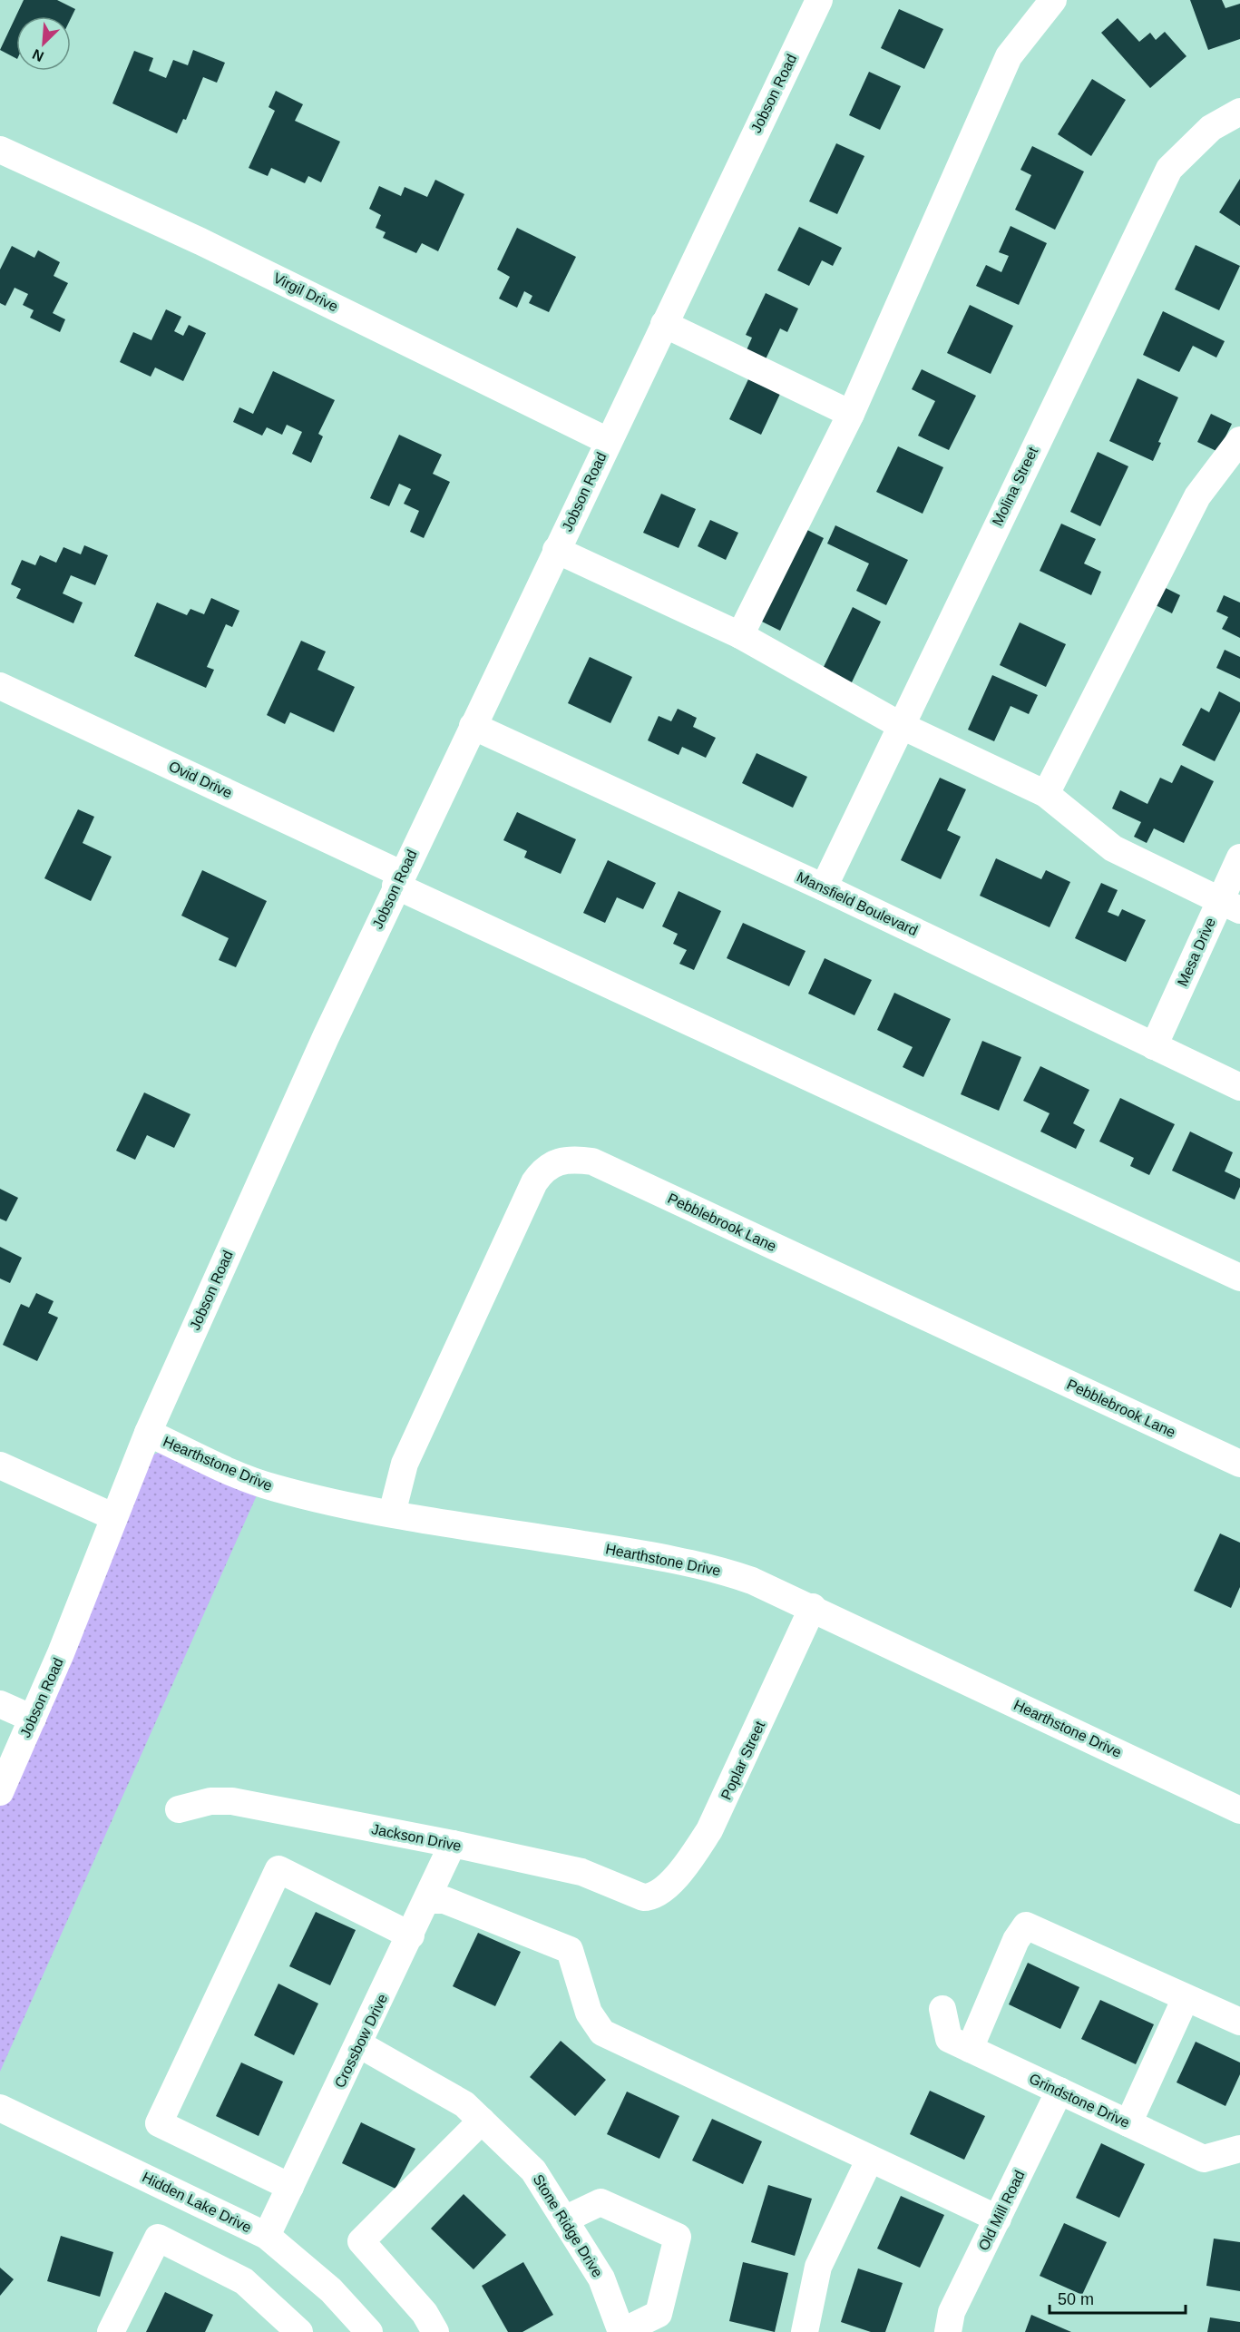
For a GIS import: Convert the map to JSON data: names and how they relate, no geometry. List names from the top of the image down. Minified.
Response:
{"streets":{"street":["Jobson Road","Virgil Drive","Molina Street","Ovid Drive","Mansfield Boulevard","Mesa Drive","Pebblebrook Lane","Hearthstone Drive","Poplar Street","Jackson Drive","Crossbow Drive","Grindstone Drive","Hidden Lake Drive","Old Mill Road","Stone Ridge Drive"]},"crossings":[["Jobson Road","Virgil Drive"],["Jobson Road","Ovid Drive"],["Jobson Road","Mansfield Boulevard"],["Jobson Road","Hearthstone Drive"],["Molina Street","Mansfield Boulevard"],["Mansfield Boulevard","Mesa Drive"],["Pebblebrook Lane","Hearthstone Drive"],["Hearthstone Drive","Poplar Street"],["Poplar Street","Jackson Drive"],["Jackson Drive","Crossbow Drive"],["Crossbow Drive","Hidden Lake Drive"],["Crossbow Drive","Stone Ridge Drive"],["Grindstone Drive","Old Mill Road"]],"scale_bar":"50 m","north":"bottom left"}
